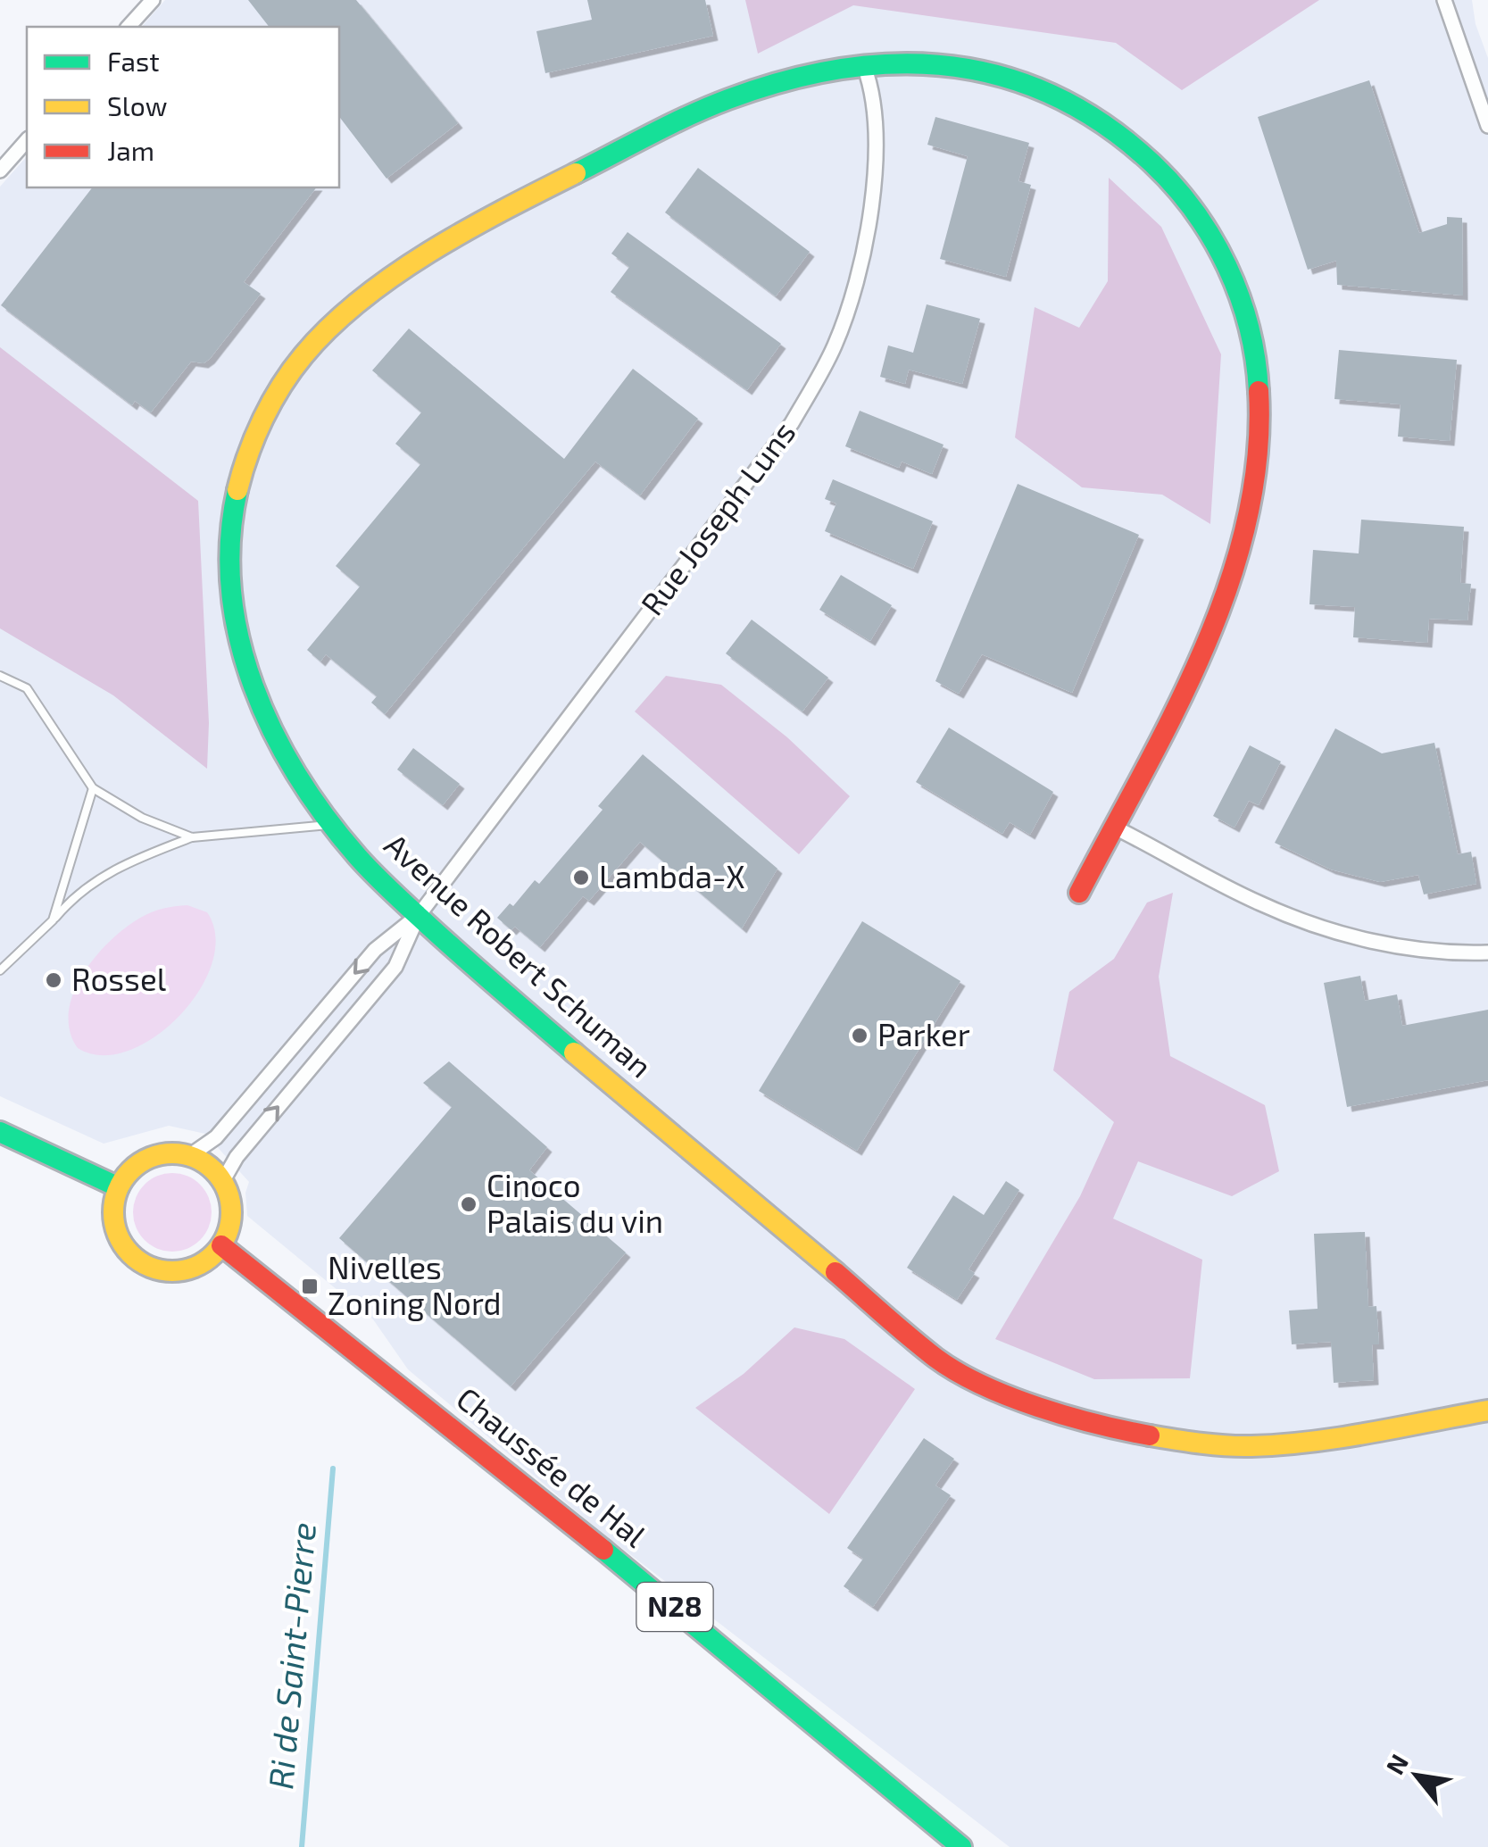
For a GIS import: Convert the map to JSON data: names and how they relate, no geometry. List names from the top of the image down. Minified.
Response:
{"streets":{"street":["Rue Joseph Luns","Avenue Robert Schuman","Chaussée de Hal","N28"]},"crossings":[["Rue Joseph Luns","Avenue Robert Schuman"],["Rue Joseph Luns","Chaussée de Hal"]],"water":["Ri de Saint-Pierre"],"places":{"other":["Lambda-X","Rossel","Parker","Cinoco Palais du vin"],"transit":["Nivelles Zoning Nord"]},"legend":["Fast","Slow","Jam"],"north":"top left"}
